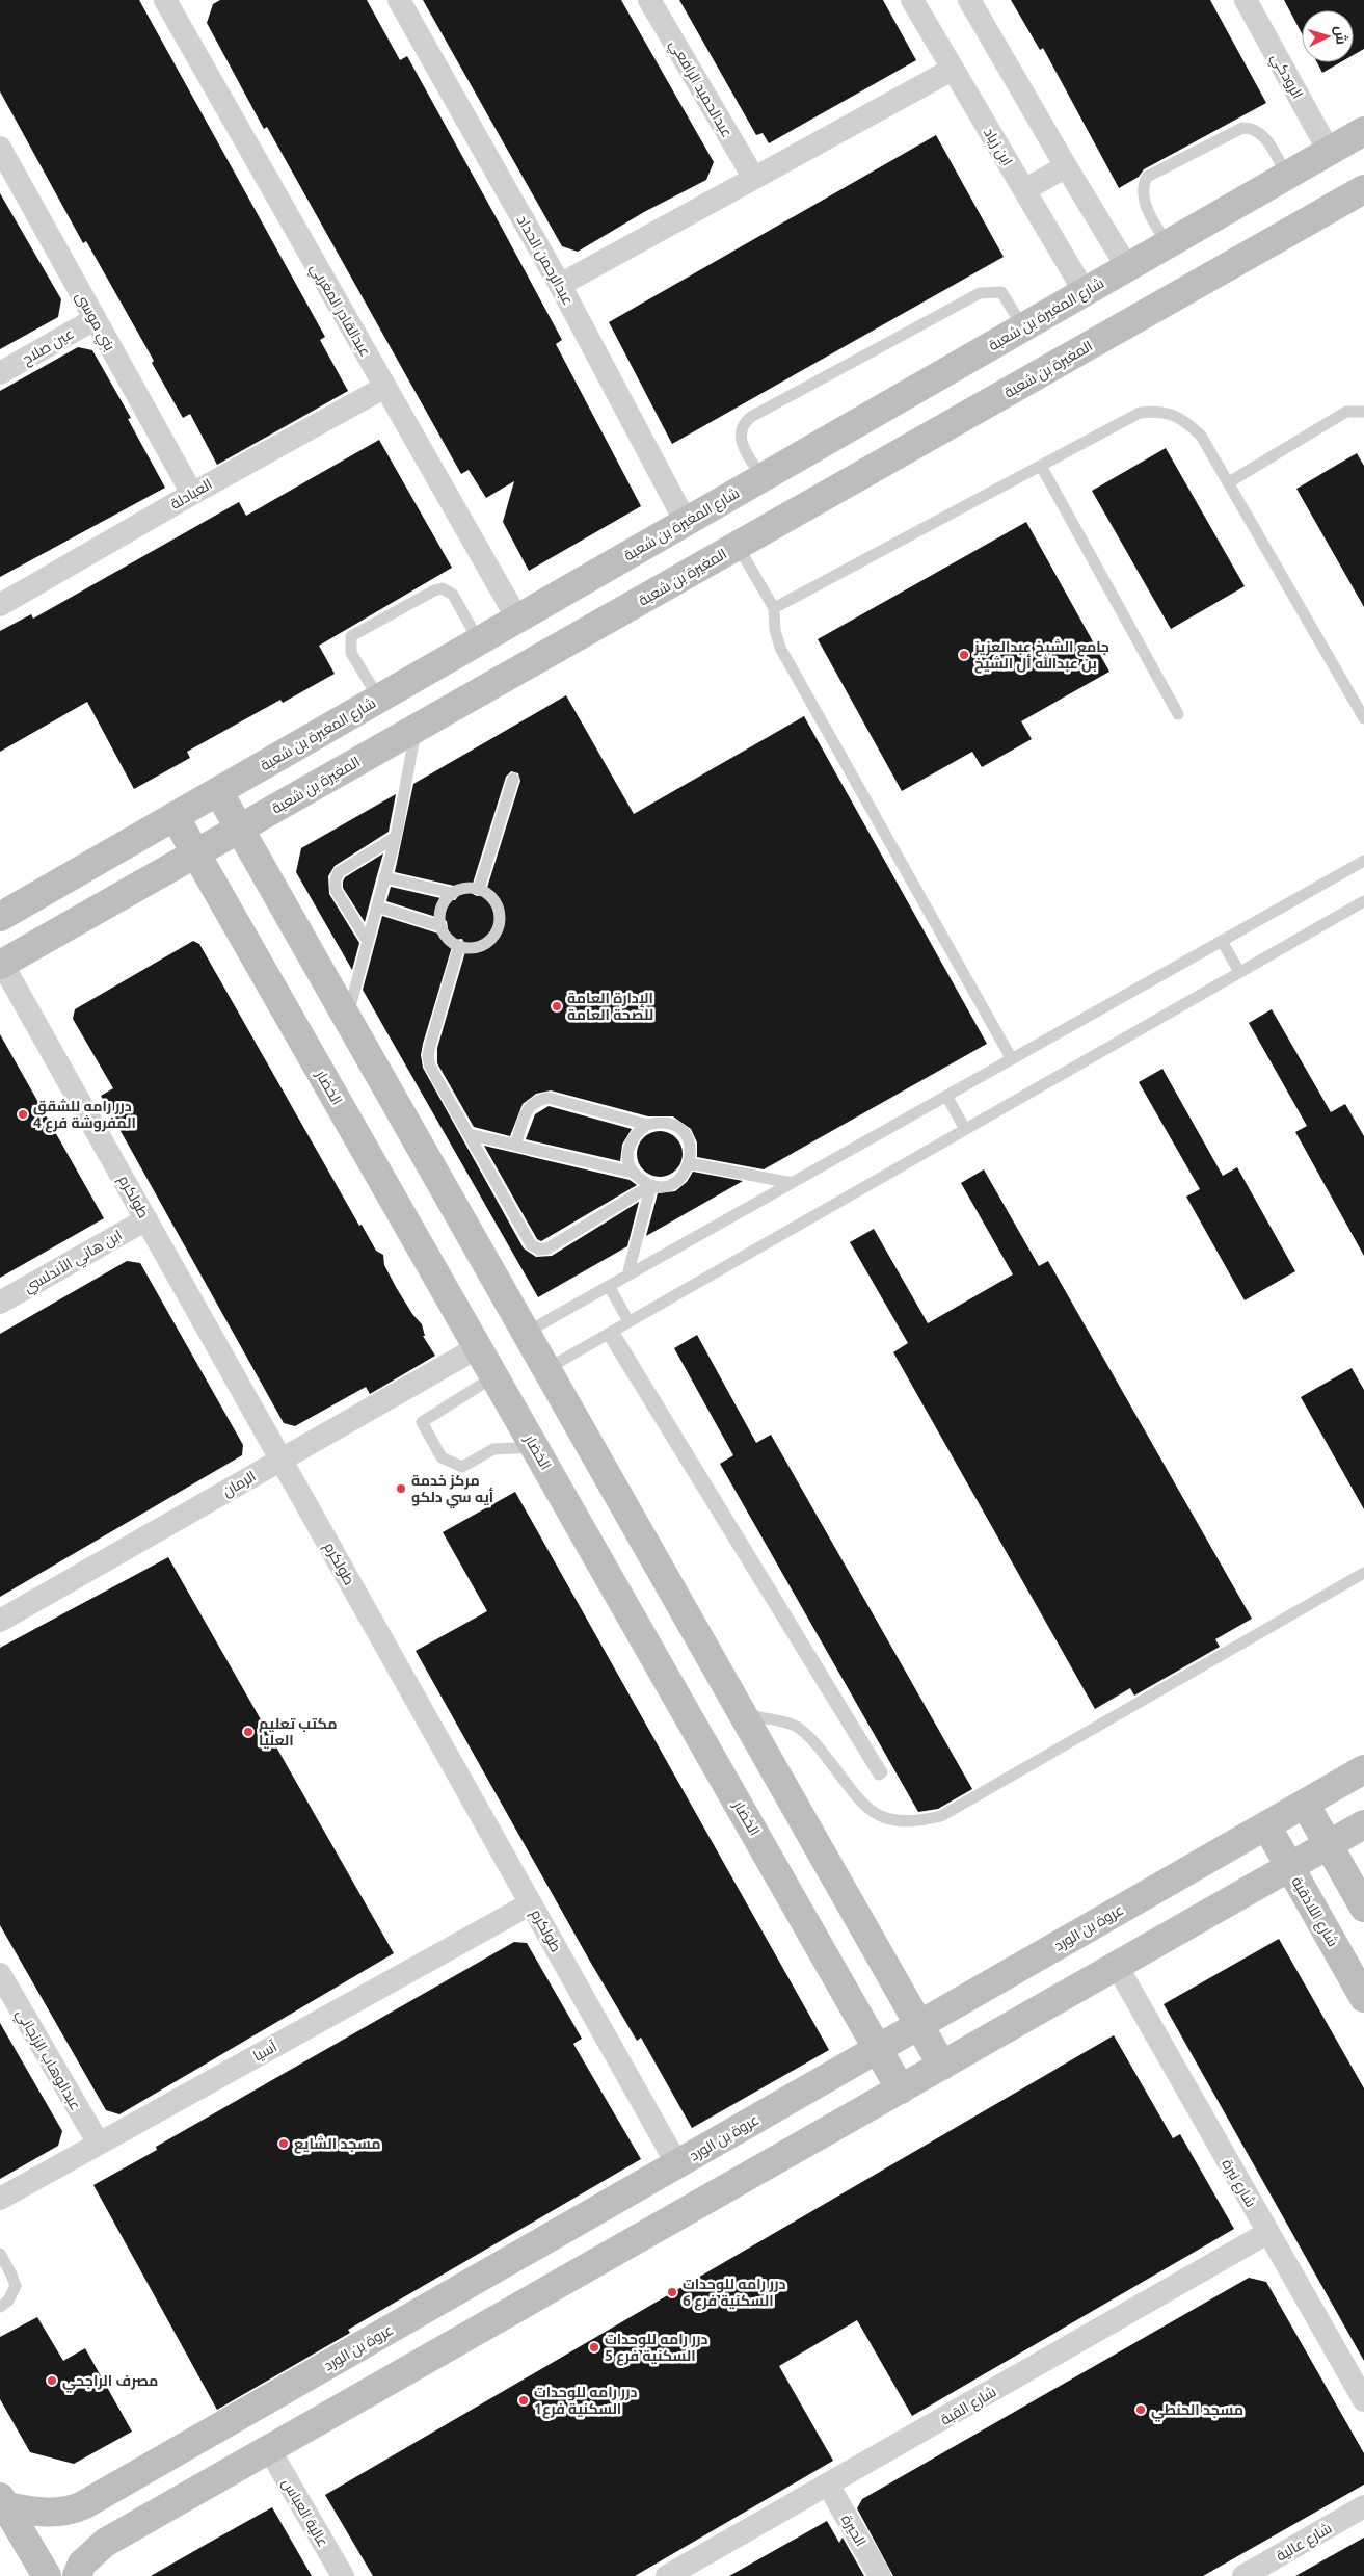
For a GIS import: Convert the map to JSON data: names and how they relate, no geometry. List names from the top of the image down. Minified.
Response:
{"streets":{"street":["الرودكي","عبدالحميد الرافعي","ابن زياد","عبدالرحمن الحداد","عبدالقادر المغربي","شارع المغيرة بن شعبة","بني موسى","عين صلاح","المغيرة بن شعبة","العبادلة","الخضار","طولكرم","ابن هاني الأندلسي","الرمان","شارع اللاذقية","عروة بن الورد","آسيا","عبدالوهاب الزنجاني","شارع نبرة","شارع القبة","عالية العباس","الحيرة","شارع عالية"]},"crossings":[["الرودكي","شارع المغيرة بن شعبة"],["ابن زياد","شارع المغيرة بن شعبة"],["عبدالرحمن الحداد","شارع المغيرة بن شعبة"],["عبدالقادر المغربي","شارع المغيرة بن شعبة"],["عبدالقادر المغربي","العبادلة"],["شارع المغيرة بن شعبة","الخضار"],["بني موسى","عين صلاح"],["بني موسى","العبادلة"],["المغيرة بن شعبة","الخضار"],["المغيرة بن شعبة","طولكرم"],["الخضار","الرمان"],["الخضار","عروة بن الورد"],["طولكرم","ابن هاني الأندلسي"],["طولكرم","الرمان"],["طولكرم","عروة بن الورد"],["طولكرم","آسيا"],["شارع اللاذقية","عروة بن الورد"],["آسيا","عبدالوهاب الزنجاني"],["شارع نبرة","شارع القبة"],["شارع القبة","الحيرة"]],"places":["جامع الشيخ عبدالعزيز بن عبدالله أل الشيخ","الإدارة العامة للصحة العامة","درر رامه للشقق المفروشة فرع 4","مركز خدمة أيه سي دلكو","مكتب تعليم العليا","مسجد الشايع","درر رامه للوحدات السكنية فرع 6","درر رامه للوحدات السكنية فرع 5","مصرف الراجحي","درر رامه للوحدات السكنية فرع1","مسجد الحنطي"],"north":"right"}
